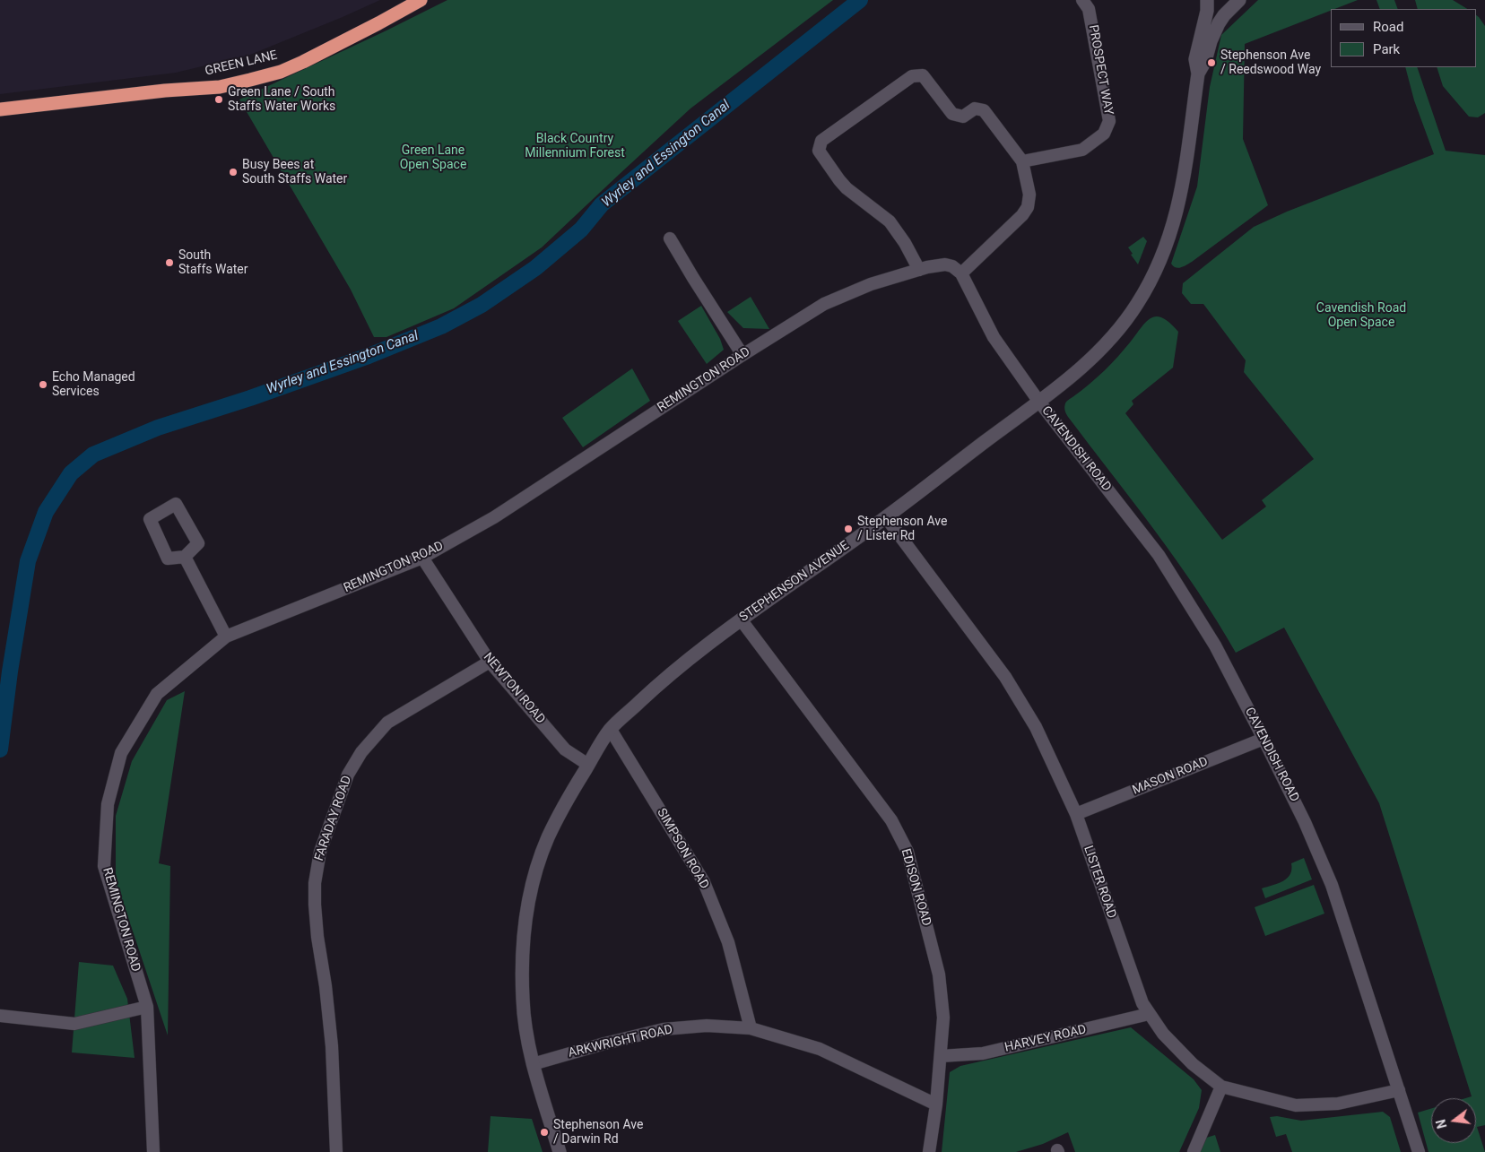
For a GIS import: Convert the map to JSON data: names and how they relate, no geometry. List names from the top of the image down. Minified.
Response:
{"streets":{"highway":["GREEN LANE"],"street":["PROSPECT WAY","REMINGTON ROAD","CAVENDISH ROAD","STEPHENSON AVENUE","NEWTON ROAD","MASON ROAD","FARADAY ROAD","SIMPSON ROAD","LISTER ROAD","EDISON ROAD","HARVEY ROAD","ARKWRIGHT ROAD"]},"crossings":[["REMINGTON ROAD","NEWTON ROAD"],["CAVENDISH ROAD","STEPHENSON AVENUE"],["CAVENDISH ROAD","MASON ROAD"],["CAVENDISH ROAD","LISTER ROAD"],["STEPHENSON AVENUE","NEWTON ROAD"],["STEPHENSON AVENUE","SIMPSON ROAD"],["STEPHENSON AVENUE","LISTER ROAD"],["STEPHENSON AVENUE","EDISON ROAD"],["STEPHENSON AVENUE","ARKWRIGHT ROAD"],["NEWTON ROAD","FARADAY ROAD"],["MASON ROAD","LISTER ROAD"],["SIMPSON ROAD","ARKWRIGHT ROAD"],["LISTER ROAD","HARVEY ROAD"],["EDISON ROAD","HARVEY ROAD"],["EDISON ROAD","ARKWRIGHT ROAD"]],"water":["Wyrley and Essington Canal"],"parks":["Black Country Millennium Forest","Green Lane Open Space","Cavendish Road Open Space"],"places":["Stephenson Ave / Reedswood Way","Green Lane / South Staffs Water Works","Busy Bees at South Staffs Water","South Staffs Water","Echo Managed Services","Stephenson Ave / Lister Rd","Stephenson Ave / Darwin Rd"],"legend":["Road","Park"],"north":"left"}
